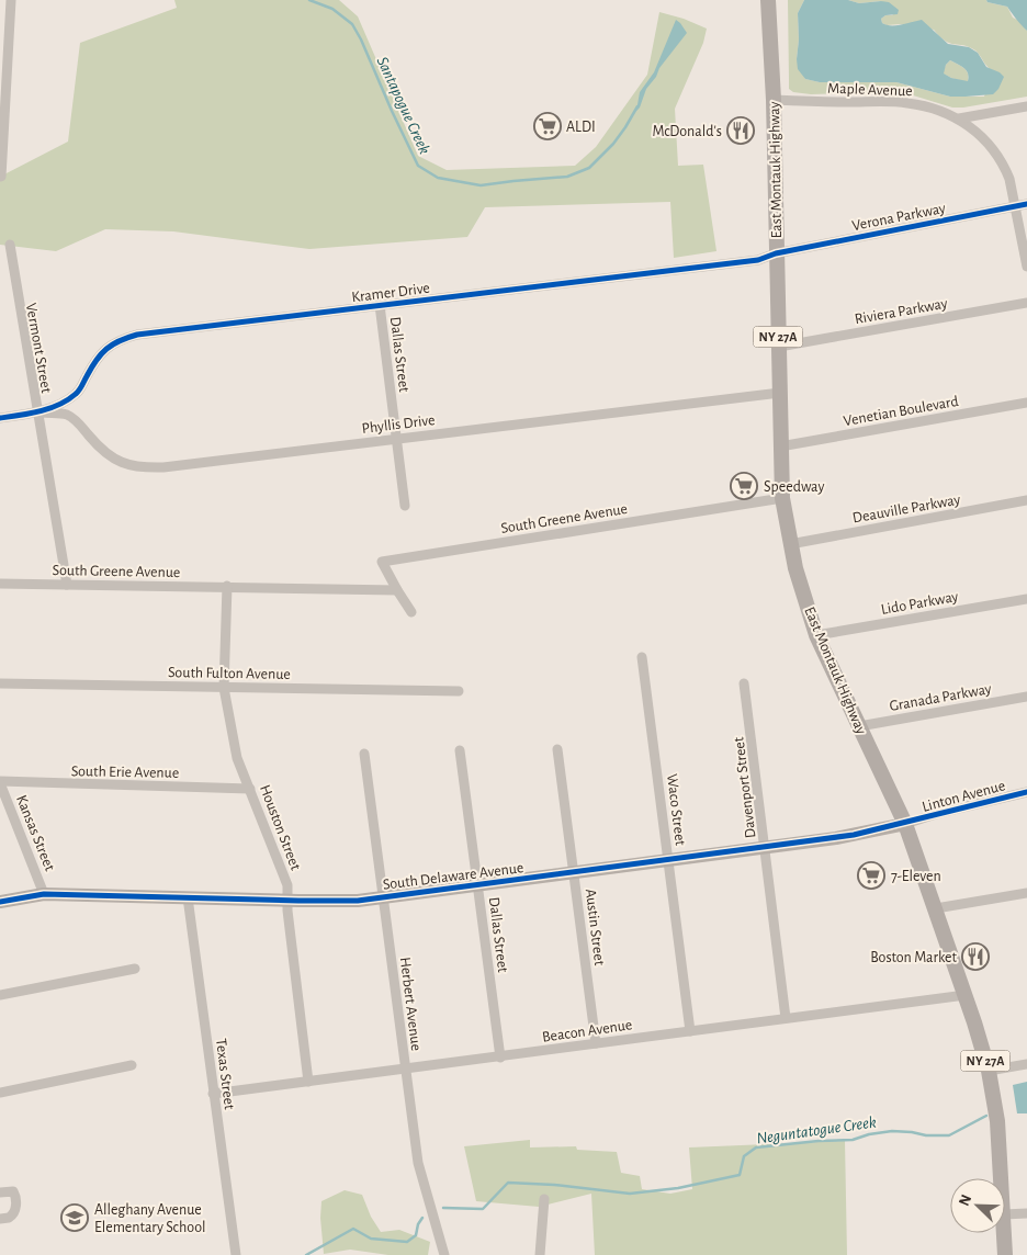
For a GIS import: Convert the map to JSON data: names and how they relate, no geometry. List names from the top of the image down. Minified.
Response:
{"streets":{"main road":["East Montauk Highway","NY 27A"],"street":["Maple Avenue","Verona Parkway","Kramer Drive","Riviera Parkway","Vermont Street","Dallas Street","Venetian Boulevard","Phyllis Drive","Deauville Parkway","South Greene Avenue","Lido Parkway","South Fulton Avenue","Granada Parkway","South Erie Avenue","Davenport Street","Linton Avenue","Waco Street","Houston Street","Kansas Street","South Delaware Avenue","Austin Street","Herbert Avenue","Beacon Avenue","Texas Street"]},"crossings":[["Maple Avenue","East Montauk Highway"],["Maple Avenue","Verona Parkway"],["East Montauk Highway","Verona Parkway"],["East Montauk Highway","Kramer Drive"],["East Montauk Highway","Riviera Parkway"],["East Montauk Highway","Venetian Boulevard"],["East Montauk Highway","Phyllis Drive"],["East Montauk Highway","Deauville Parkway"],["East Montauk Highway","South Greene Avenue"],["East Montauk Highway","Lido Parkway"],["East Montauk Highway","Granada Parkway"],["East Montauk Highway","Linton Avenue"],["East Montauk Highway","South Delaware Avenue"],["East Montauk Highway","Beacon Avenue"],["Verona Parkway","Kramer Drive"],["Kramer Drive","Vermont Street"],["Kramer Drive","Dallas Street"],["Kramer Drive","Phyllis Drive"],["Vermont Street","Phyllis Drive"],["Vermont Street","South Greene Avenue"],["Dallas Street","Phyllis Drive"],["Dallas Street","South Delaware Avenue"],["Dallas Street","Beacon Avenue"],["South Greene Avenue","Houston Street"],["South Fulton Avenue","Houston Street"],["South Erie Avenue","Houston Street"],["South Erie Avenue","Kansas Street"],["Davenport Street","South Delaware Avenue"],["Davenport Street","Beacon Avenue"],["Linton Avenue","South Delaware Avenue"],["Waco Street","South Delaware Avenue"],["Waco Street","Beacon Avenue"],["Houston Street","South Delaware Avenue"],["Houston Street","Beacon Avenue"],["Kansas Street","South Delaware Avenue"],["South Delaware Avenue","Austin Street"],["South Delaware Avenue","Herbert Avenue"],["South Delaware Avenue","Texas Street"],["Austin Street","Beacon Avenue"],["Herbert Avenue","Beacon Avenue"],["Beacon Avenue","Texas Street"]],"water":["Santapogue Creek","Neguntatogue Creek"],"places":{"supermarket":["ALDI","Speedway","7-Eleven"],"restaurant":["McDonald's","Boston Market"],"school or university":["Alleghany Avenue Elementary School"]},"north":"top left"}
